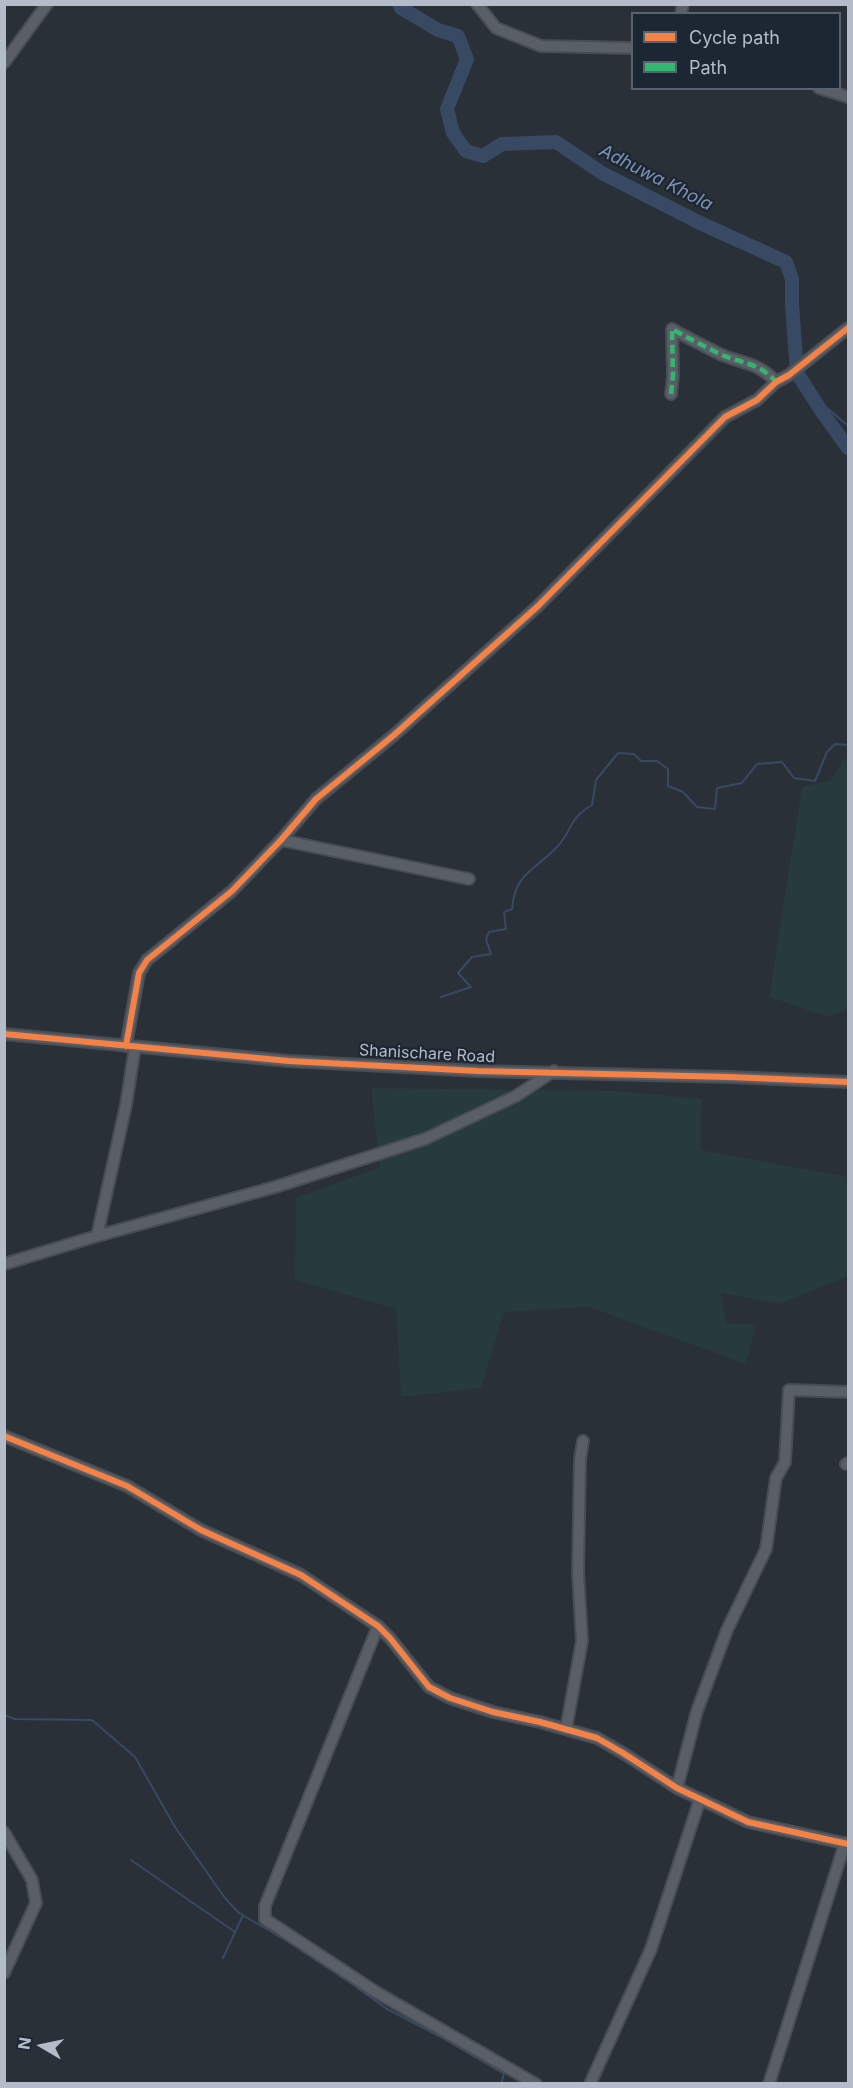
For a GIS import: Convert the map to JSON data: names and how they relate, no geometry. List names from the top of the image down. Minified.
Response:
{"streets":{"street":["Shanischare Road"]},"water":["Adhuwa Khola"],"legend":["Cycle path","Path"],"north":"left"}
